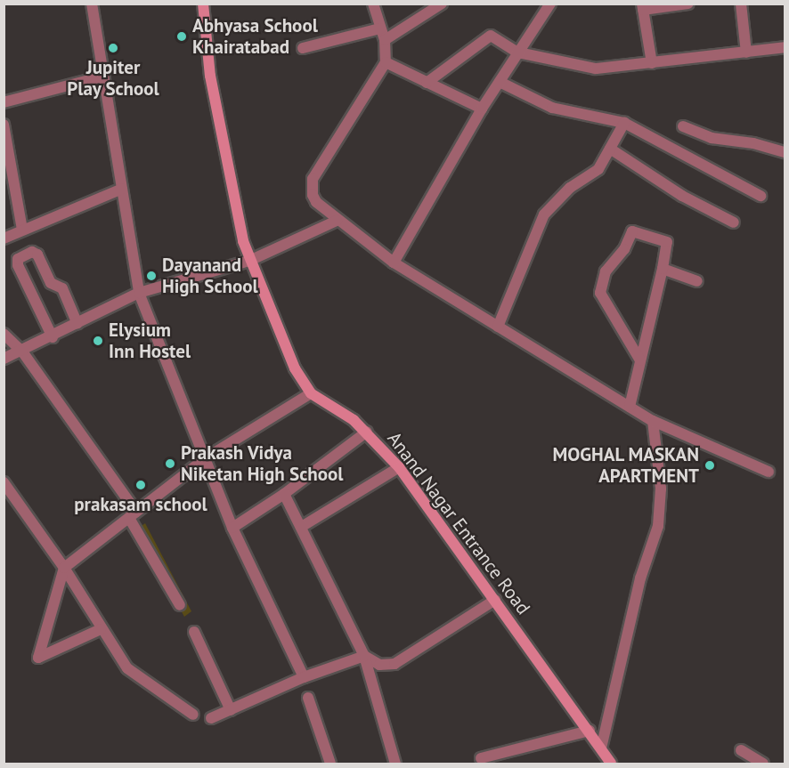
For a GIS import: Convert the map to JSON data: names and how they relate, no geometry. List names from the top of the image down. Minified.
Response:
{"streets":{"street":["Anand Nagar Entrance Road"]},"places":["Abhyasa School Khairatabad","Jupiter Play School","Dayanand High School","Elysium Inn Hostel","Prakash Vidya Niketan High School","MOGHAL MASKAN APARTMENT","prakasam school"]}
